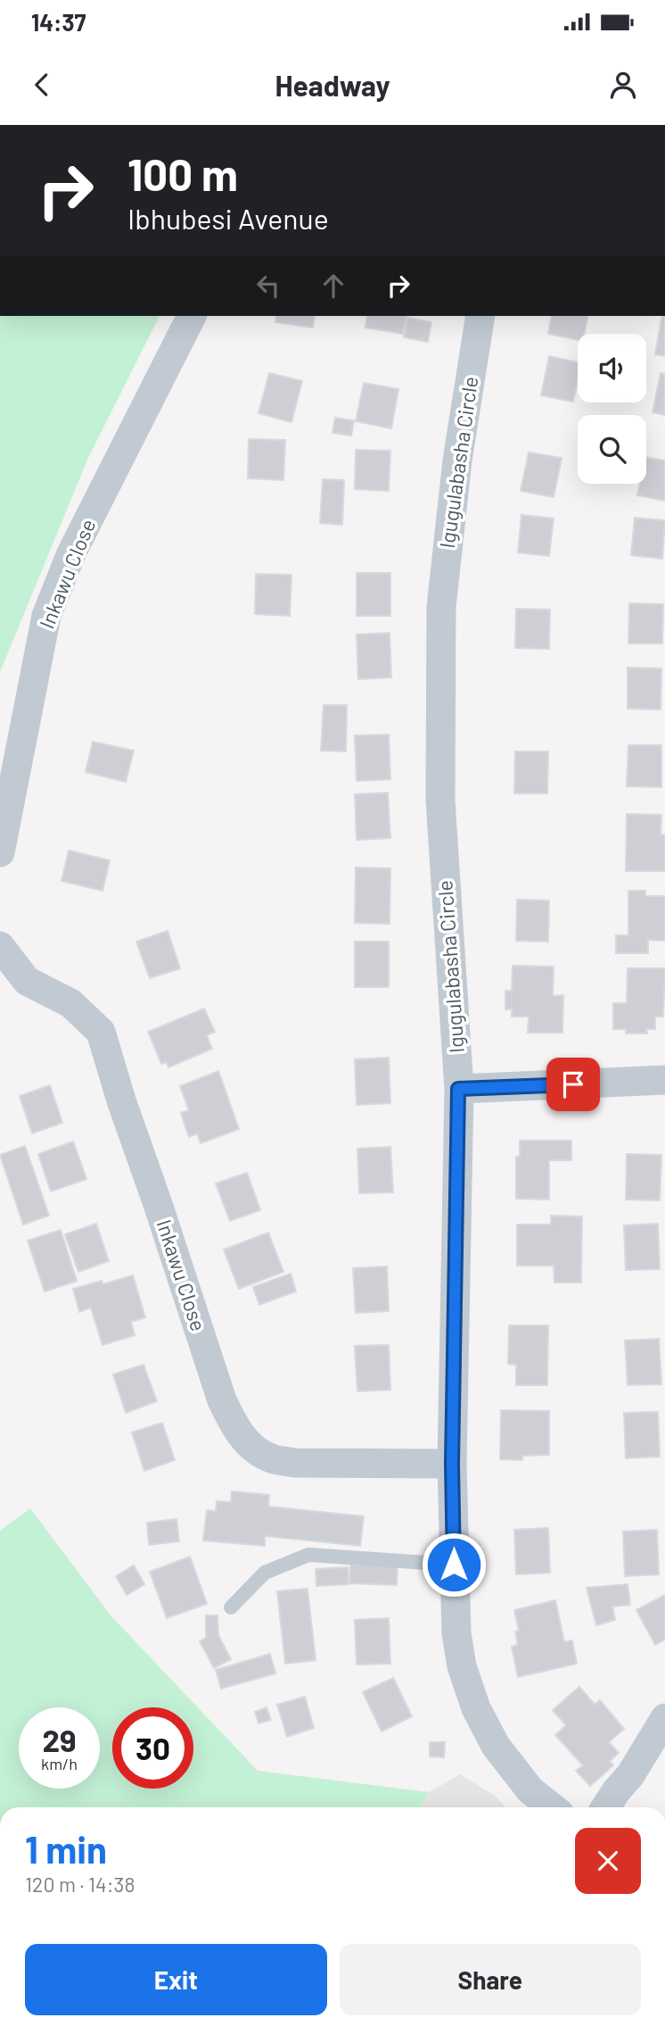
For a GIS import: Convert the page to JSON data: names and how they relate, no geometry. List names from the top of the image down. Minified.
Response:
{"streets":{"street":["Igugulabasha Circle","Inkawu Close"]},"crossings":[["Igugulabasha Circle","Inkawu Close"]],"page":{"status":"14:37","header":"Headway","turn":["100 m","Ibhubesi Avenue"],"speed":"29 km/h","limit":"30","heading":["1 min","120 m · 14:38"],"buttons":["Exit","Share"]}}
